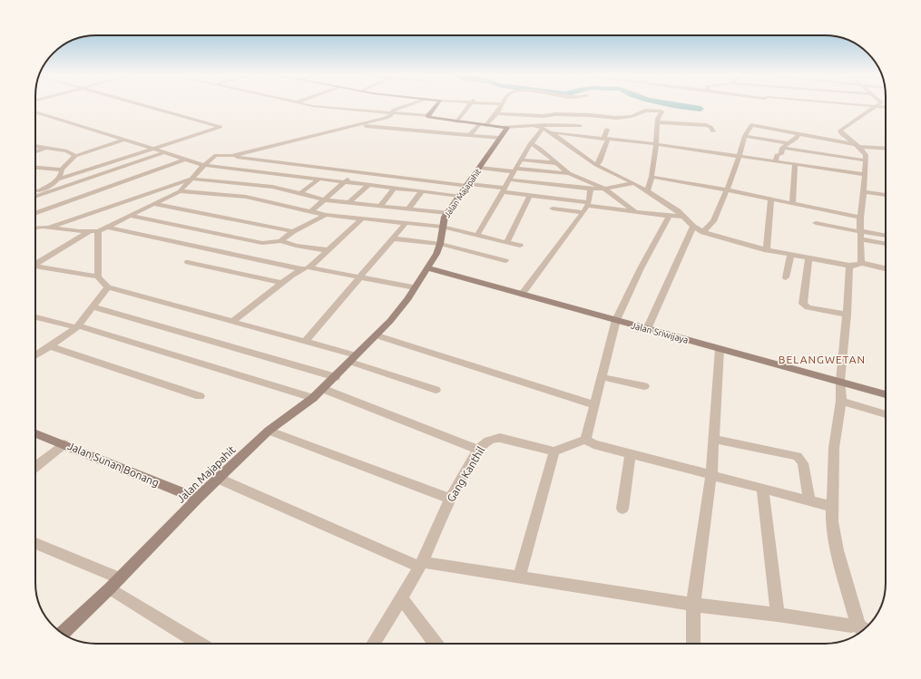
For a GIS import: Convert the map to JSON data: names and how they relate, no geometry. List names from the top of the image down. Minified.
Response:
{"streets":{"street":["Jalan Majapahit","Jalan Sriwijaya","Jalan Sunan Bonang","Gang Kanthil"]},"crossings":[["Jalan Majapahit","Jalan Sriwijaya"],["Jalan Majapahit","Jalan Sunan Bonang"]],"districts":["BELANGWETAN"]}
